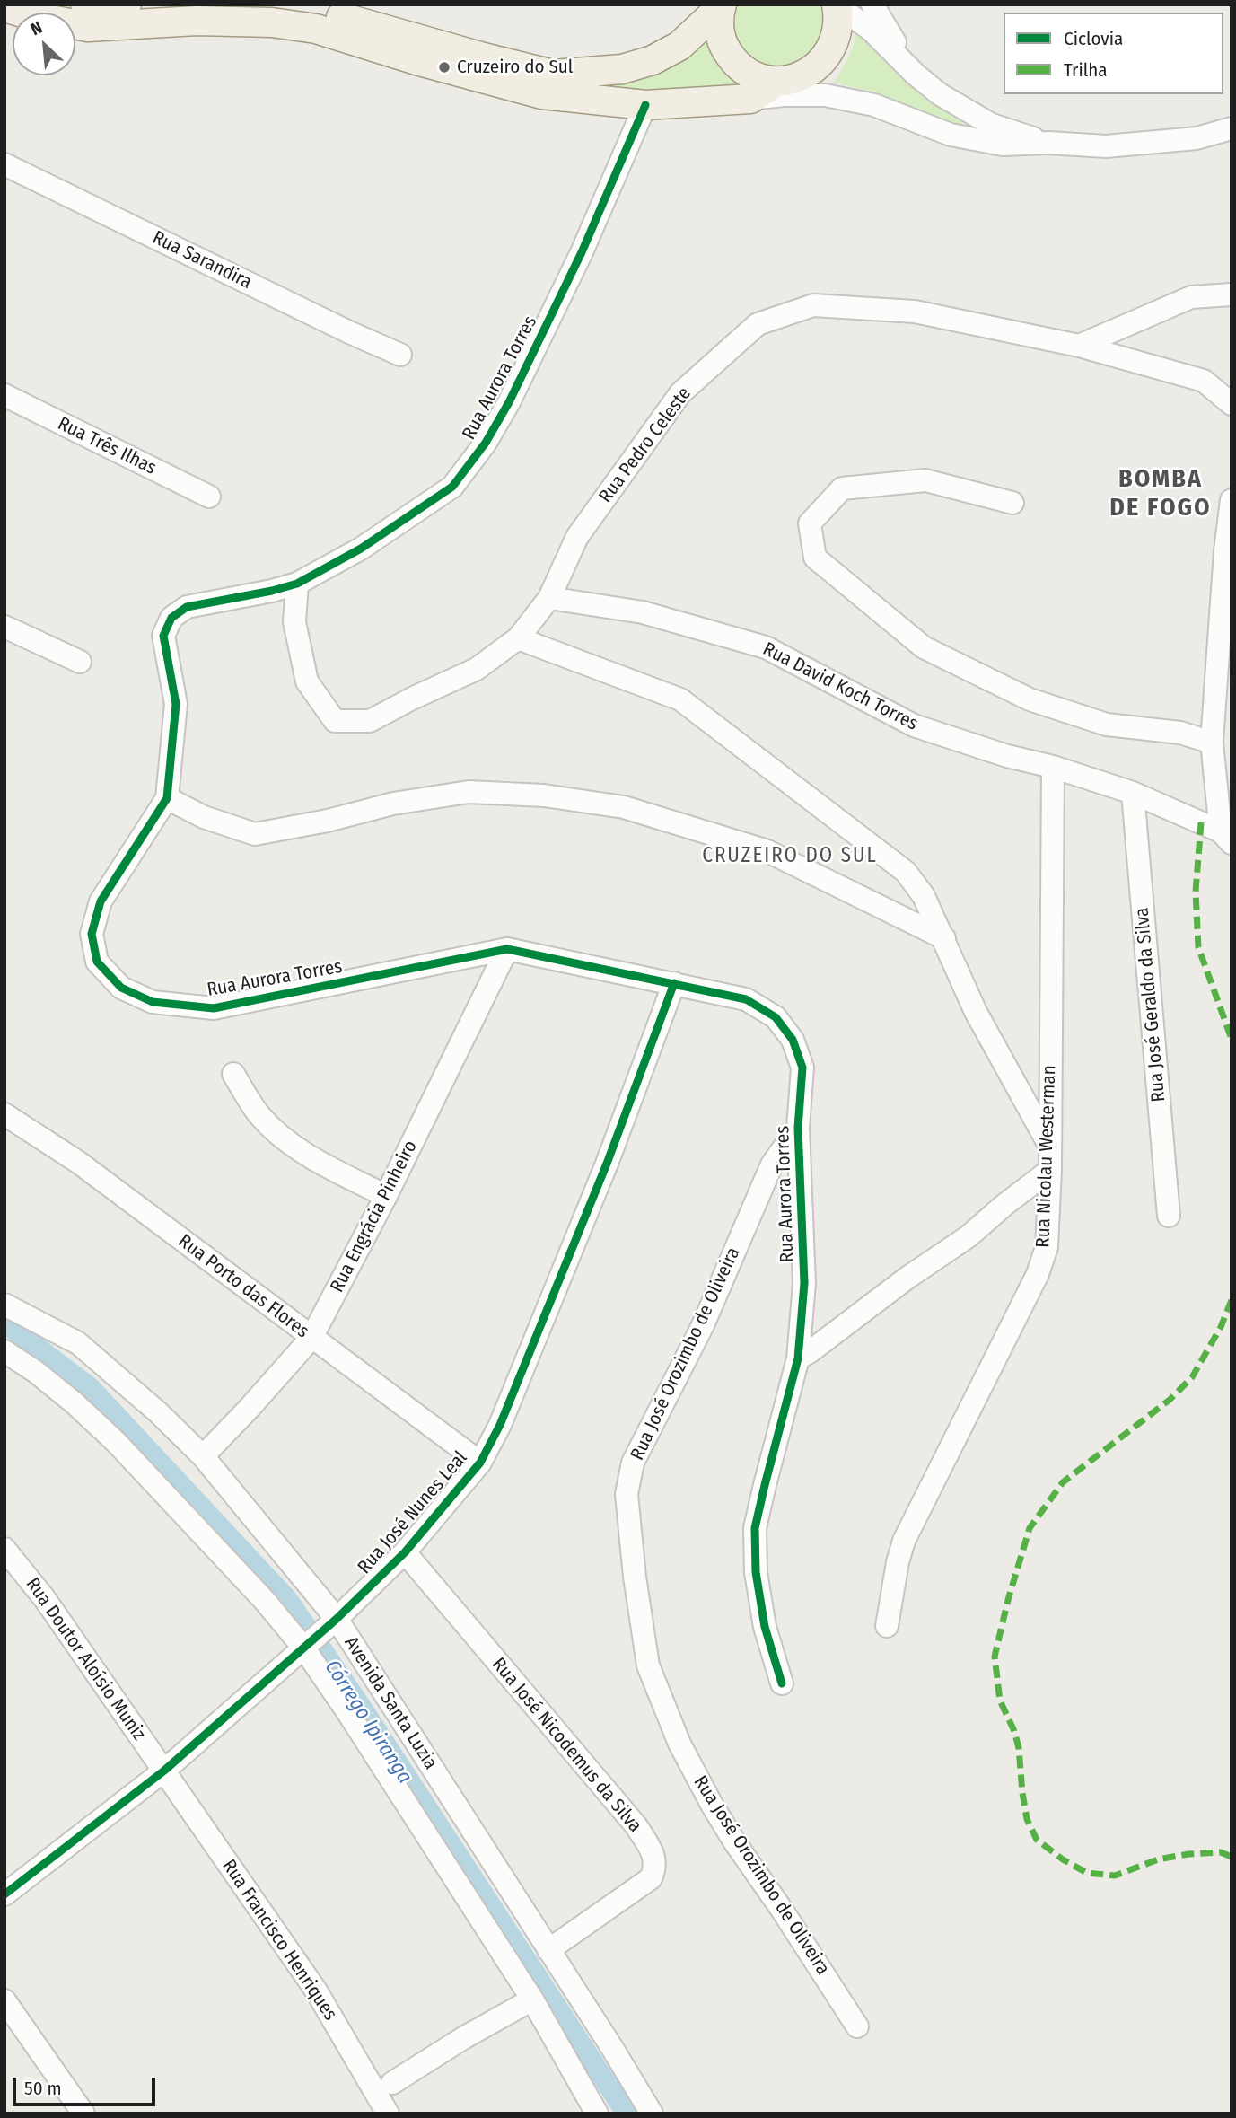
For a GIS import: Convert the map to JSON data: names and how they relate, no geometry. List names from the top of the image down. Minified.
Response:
{"streets":{"street":["Rua Sarandira","Rua Aurora Torres","Rua Pedro Celeste","Rua Três Ilhas","Rua David Koch Torres","Rua José Geraldo da Silva","Rua Nicolau Westerman","Rua Engrácia Pinheiro","Rua Porto das Flores","Rua José Orozimbo de Oliveira","Rua José Nunes Leal","Rua Doutor Aloísio Muniz","Avenida Santa Luzia","Rua José Nicodemus da Silva","Rua Francisco Henriques"]},"crossings":[["Rua Aurora Torres","Rua Pedro Celeste"],["Rua Aurora Torres","Rua Engrácia Pinheiro"],["Rua Aurora Torres","Rua José Orozimbo de Oliveira"],["Rua Aurora Torres","Rua José Nunes Leal"],["Rua Pedro Celeste","Rua David Koch Torres"],["Rua David Koch Torres","Rua José Geraldo da Silva"],["Rua David Koch Torres","Rua Nicolau Westerman"],["Rua Engrácia Pinheiro","Rua Porto das Flores"],["Rua Engrácia Pinheiro","Avenida Santa Luzia"],["Rua Porto das Flores","Rua José Nunes Leal"],["Rua José Nunes Leal","Rua Doutor Aloísio Muniz"],["Rua José Nunes Leal","Avenida Santa Luzia"],["Rua José Nunes Leal","Rua José Nicodemus da Silva"],["Rua José Nunes Leal","Rua Francisco Henriques"],["Rua Doutor Aloísio Muniz","Rua Francisco Henriques"],["Avenida Santa Luzia","Rua José Nicodemus da Silva"]],"districts":["BOMBA DE FOGO","CRUZEIRO DO SUL"],"water":["Córrego Ipiranga"],"places":["Cruzeiro do Sul"],"legend":["Ciclovia","Trilha"],"scale_bar":"50 m","north":"top left"}
